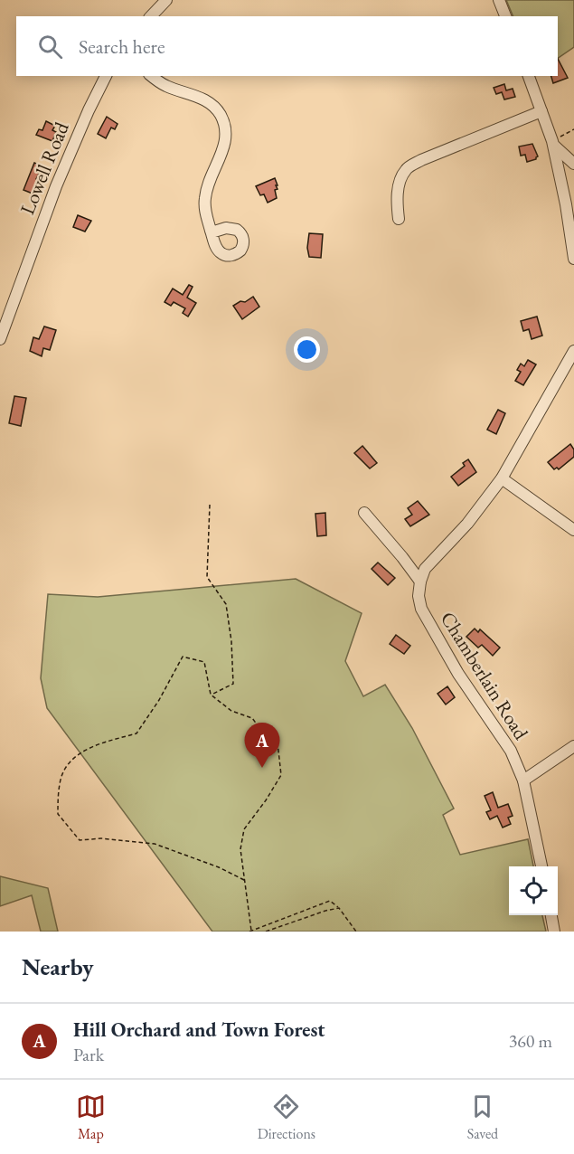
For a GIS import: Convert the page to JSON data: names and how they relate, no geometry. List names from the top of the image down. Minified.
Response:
{"streets":{"street":["Lowell Road","Chamberlain Road"]},"page":{"search":"Search here","pins":"A","heading":"Nearby","list":[{"mark":"A","name":"Hill Orchard and Town Forest","note":"Park","value":"360 m"}],"nav":["Map","Directions","Saved"]}}
